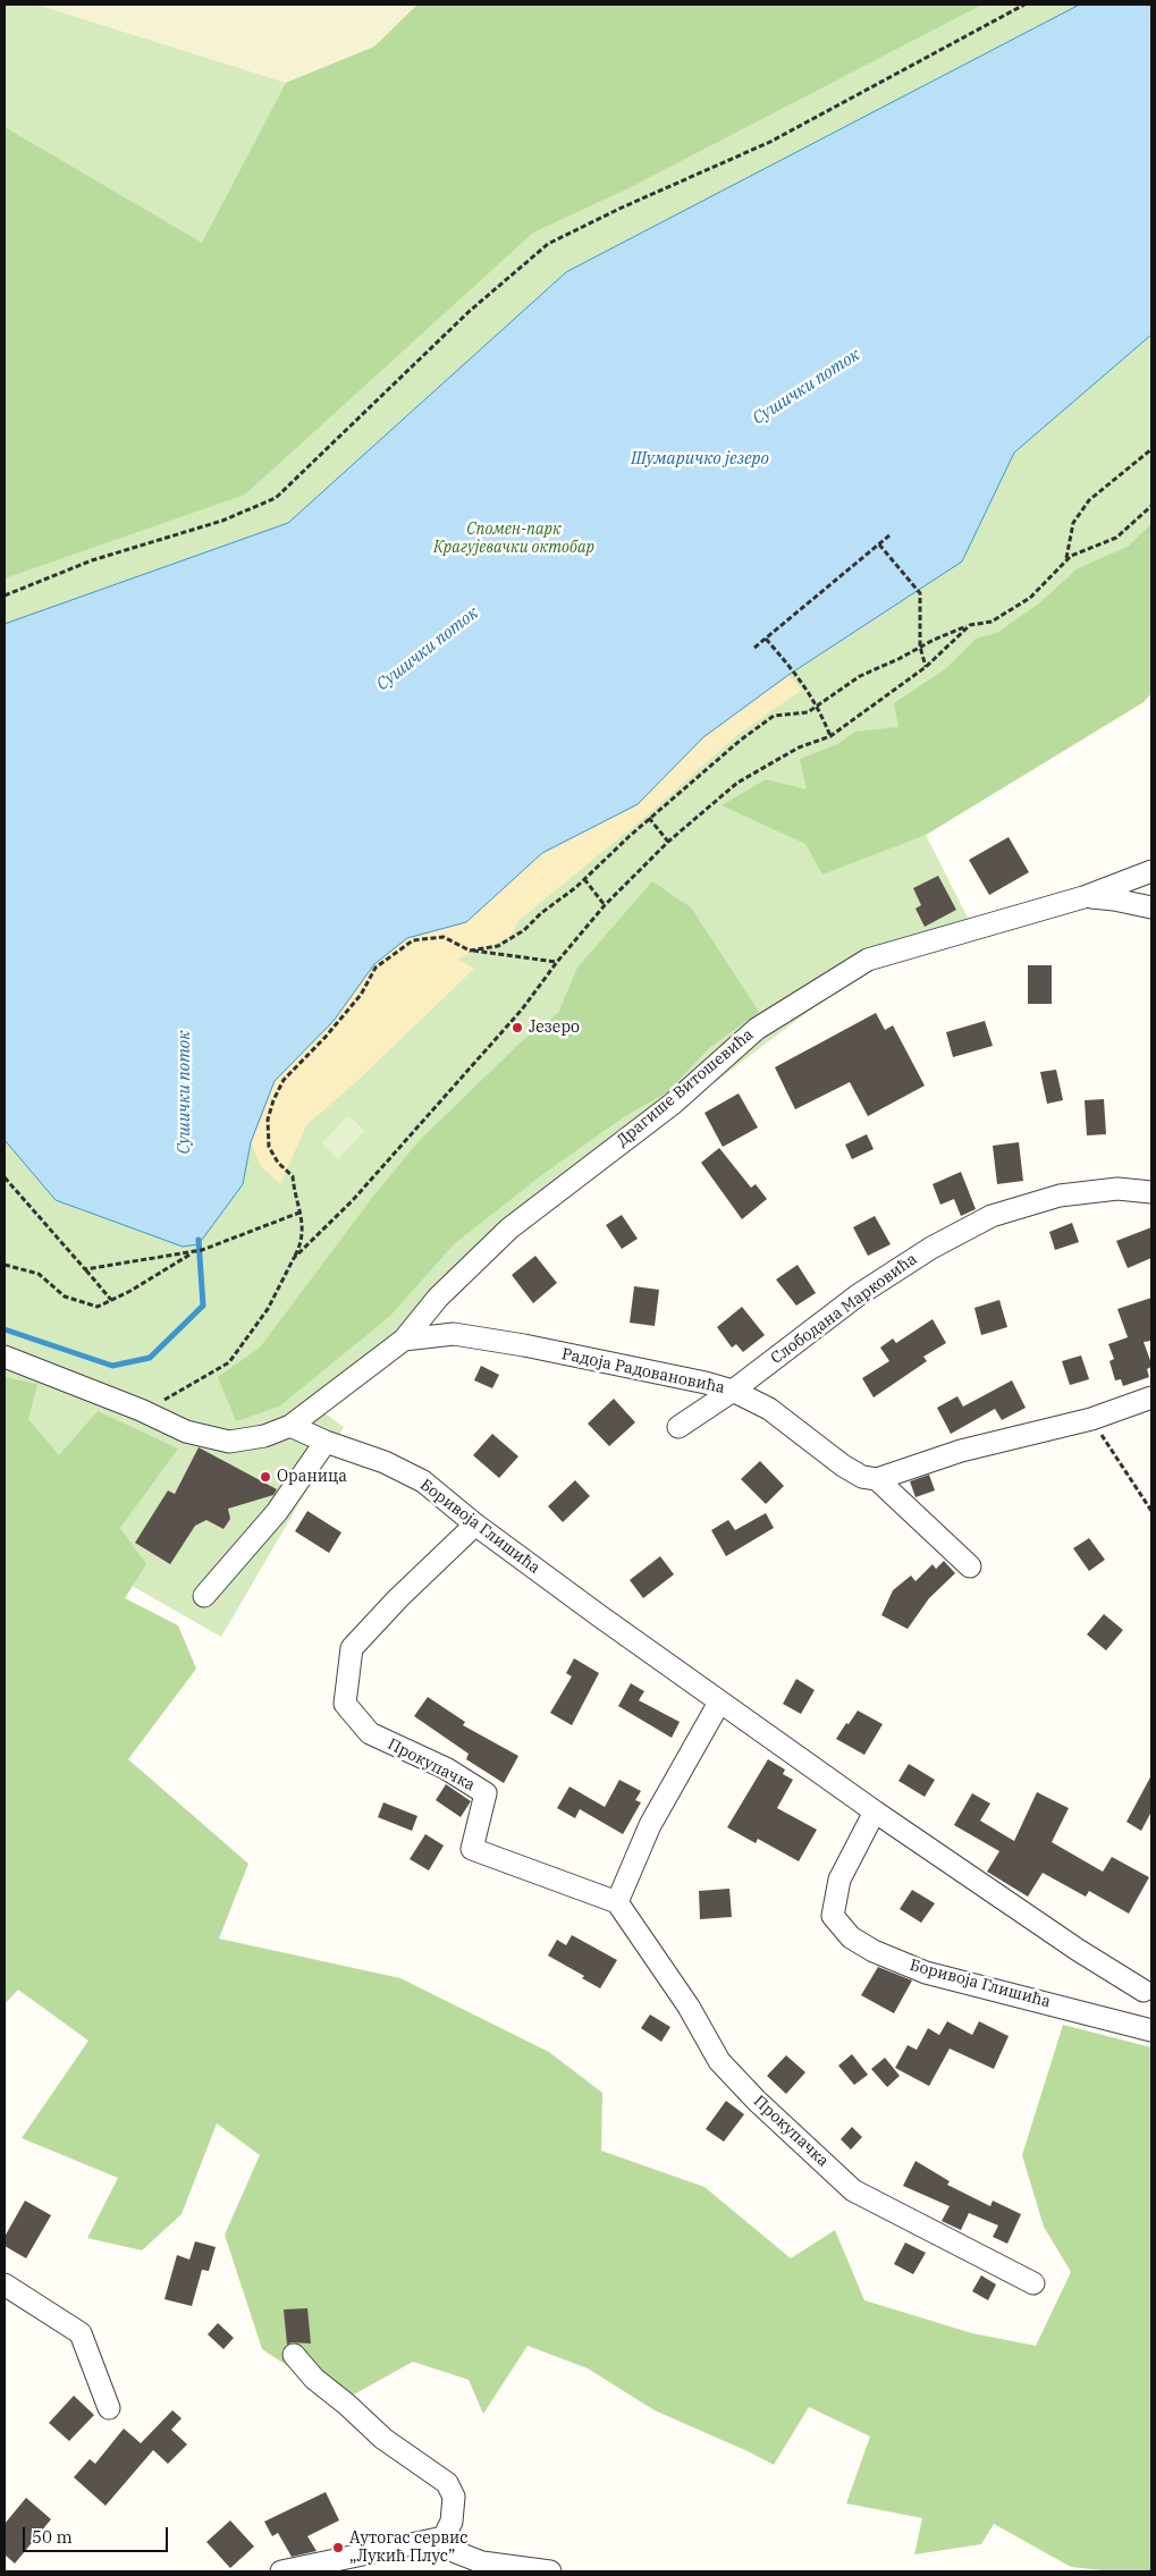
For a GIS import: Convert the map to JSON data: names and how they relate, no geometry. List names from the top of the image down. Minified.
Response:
{"streets":{"street":["Драгише Витошевића","Слободана Марковића","Радоја Радовановића","Боривоја Глишића","Прокупачка"]},"crossings":[["Драгише Витошевића","Радоја Радовановића"],["Драгише Витошевића","Боривоја Глишића"],["Слободана Марковића","Радоја Радовановића"],["Боривоја Глишића","Прокупачка"]],"water":["Сушички поток","Шумаричко језеро"],"parks":["Спомен-парк Крагујевачки октобар"],"places":["Језеро","Ораница","Аутогас сервис „Лукић Плус”"],"scale_bar":"50 m"}
